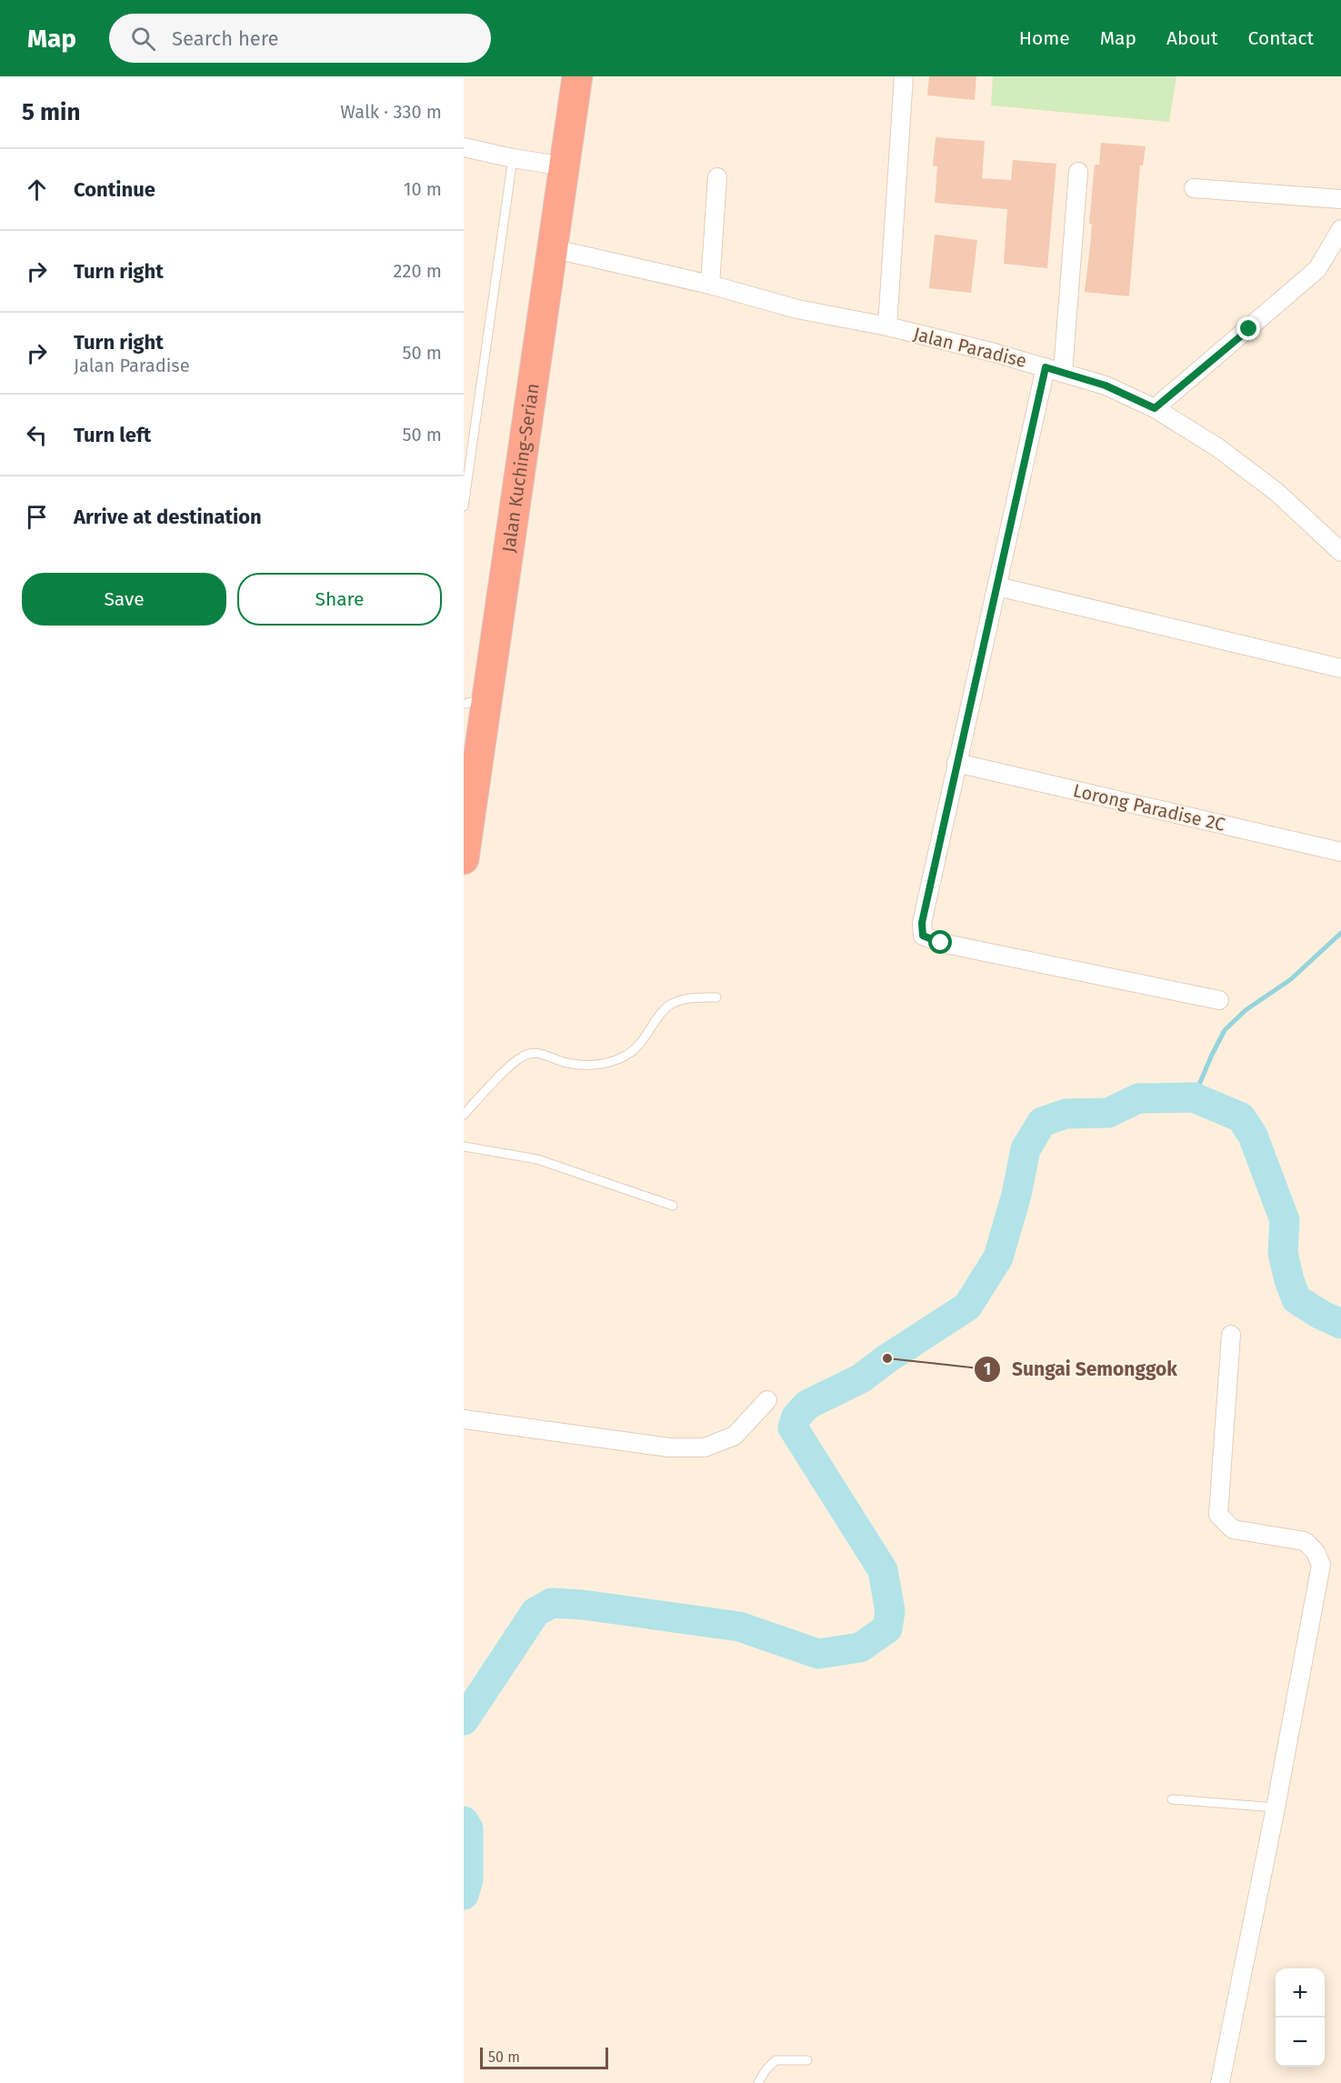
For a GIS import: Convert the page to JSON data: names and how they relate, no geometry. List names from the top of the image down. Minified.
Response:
{"streets":{"highway":["Jalan Kuching-Serian"],"street":["Jalan Paradise","Lorong Paradise 2C"]},"crossings":[["Jalan Paradise","Jalan Kuching-Serian"]],"places":["Sungai Semonggok"],"scale_bar":"50 m","page":{"header":"Map","search":"Search here","nav":["Home","Map","About","Contact"],"heading":["5 min","Walk · 330 m"],"list":[["Continue","10 m"],["Turn right","220 m"],["Turn right","Jalan Paradise","50 m"],["Turn left","50 m"],"Arrive at destination"],"buttons":["Save","Share"],"map_buttons":["+","−"],"scale":"50 m"}}
